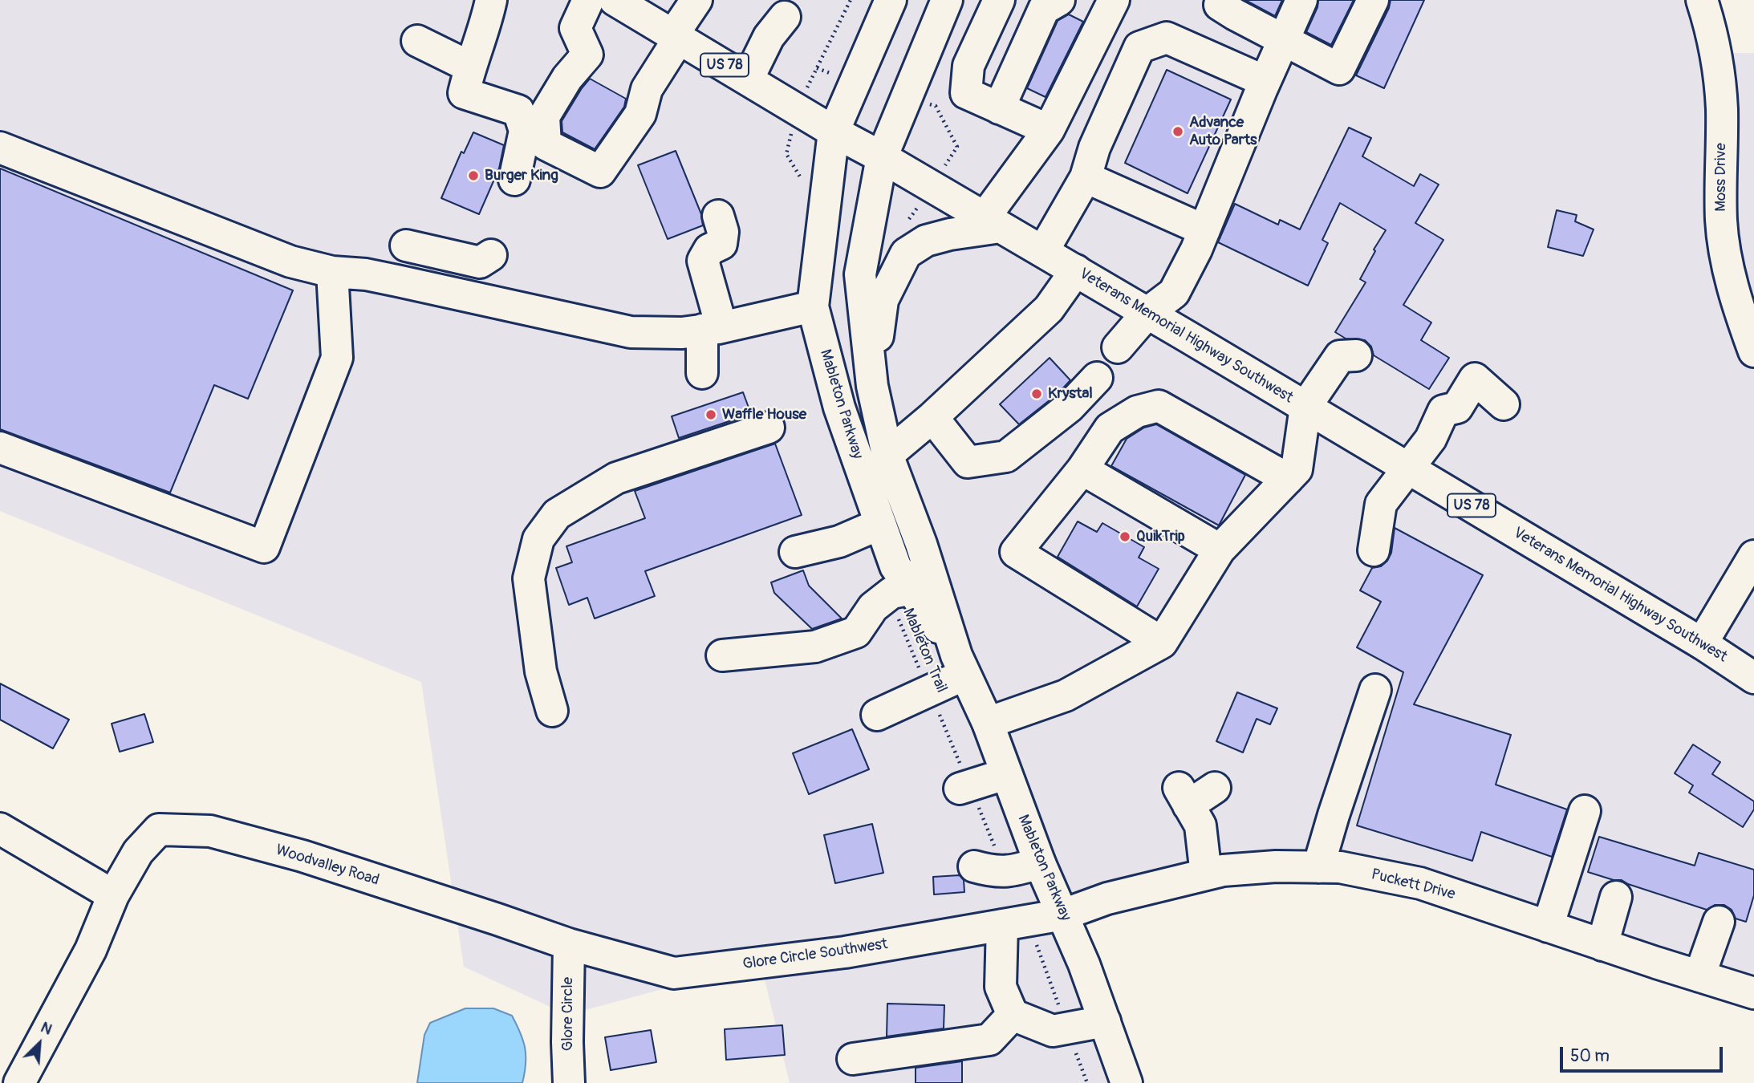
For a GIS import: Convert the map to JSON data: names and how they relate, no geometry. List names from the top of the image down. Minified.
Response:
{"streets":{"main road":["US 78","Moss Drive","Veterans Memorial Highway Southwest","Mableton Parkway","Woodvalley Road","Puckett Drive","Glore Circle Southwest","Glore Circle"],"path":["Mableton Trail"]},"crossings":[["Veterans Memorial Highway Southwest","Mableton Parkway"],["Mableton Parkway","Mableton Trail"],["Mableton Parkway","Puckett Drive"],["Mableton Parkway","Glore Circle Southwest"],["Woodvalley Road","Glore Circle Southwest"],["Woodvalley Road","Glore Circle"],["Puckett Drive","Glore Circle Southwest"],["Glore Circle Southwest","Glore Circle"]],"places":["Advance Auto Parts","Burger King","Krystal","Waffle House","QuikTrip"],"scale_bar":"50 m","north":"top right"}
